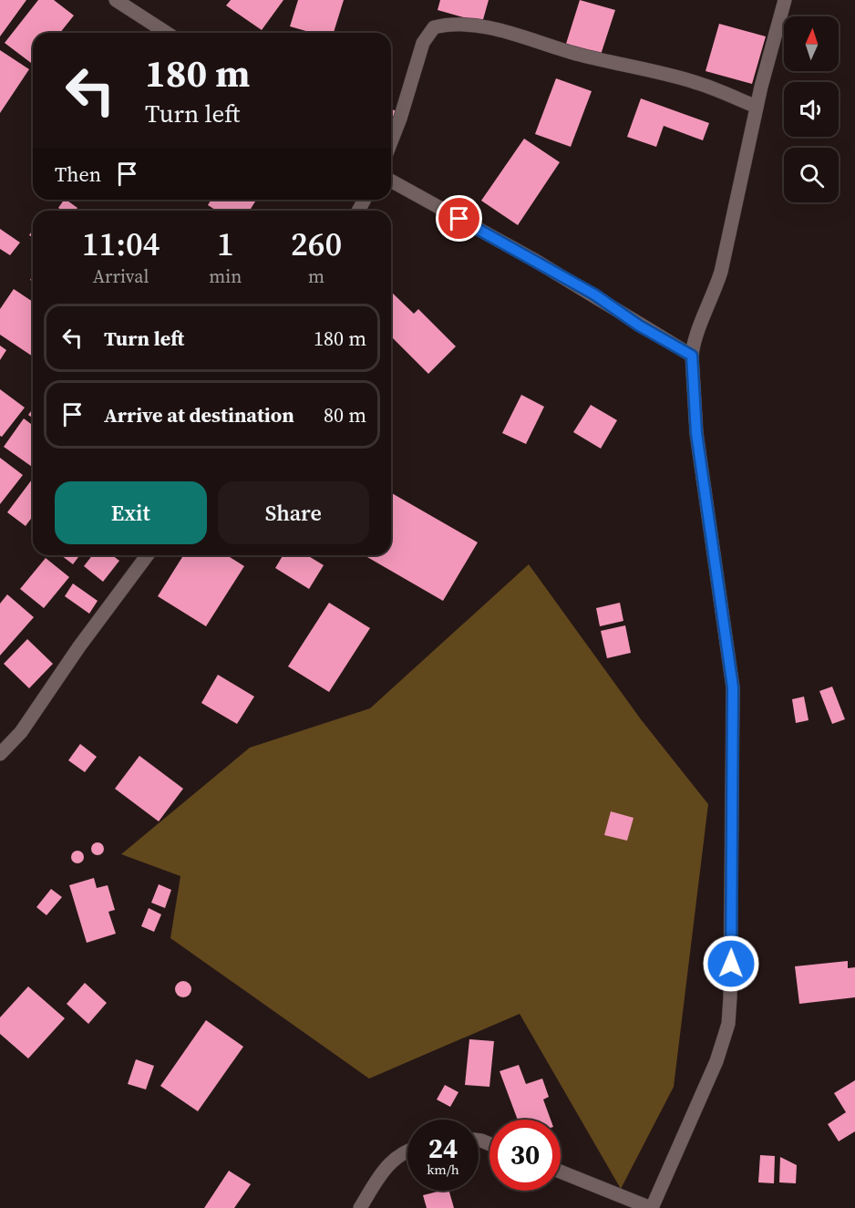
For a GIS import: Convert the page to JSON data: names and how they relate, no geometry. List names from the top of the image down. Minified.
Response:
{"north":"top","page":{"turn":["180 m","Turn left"],"then":"Then","eta":["11:04","Arrival","1","min","260","m"],"list":[{"name":"Turn left","value":"180 m"},{"name":"Arrive at destination","value":"80 m"}],"buttons":["Exit","Share"],"speed":"24 km/h","limit":"30"}}
